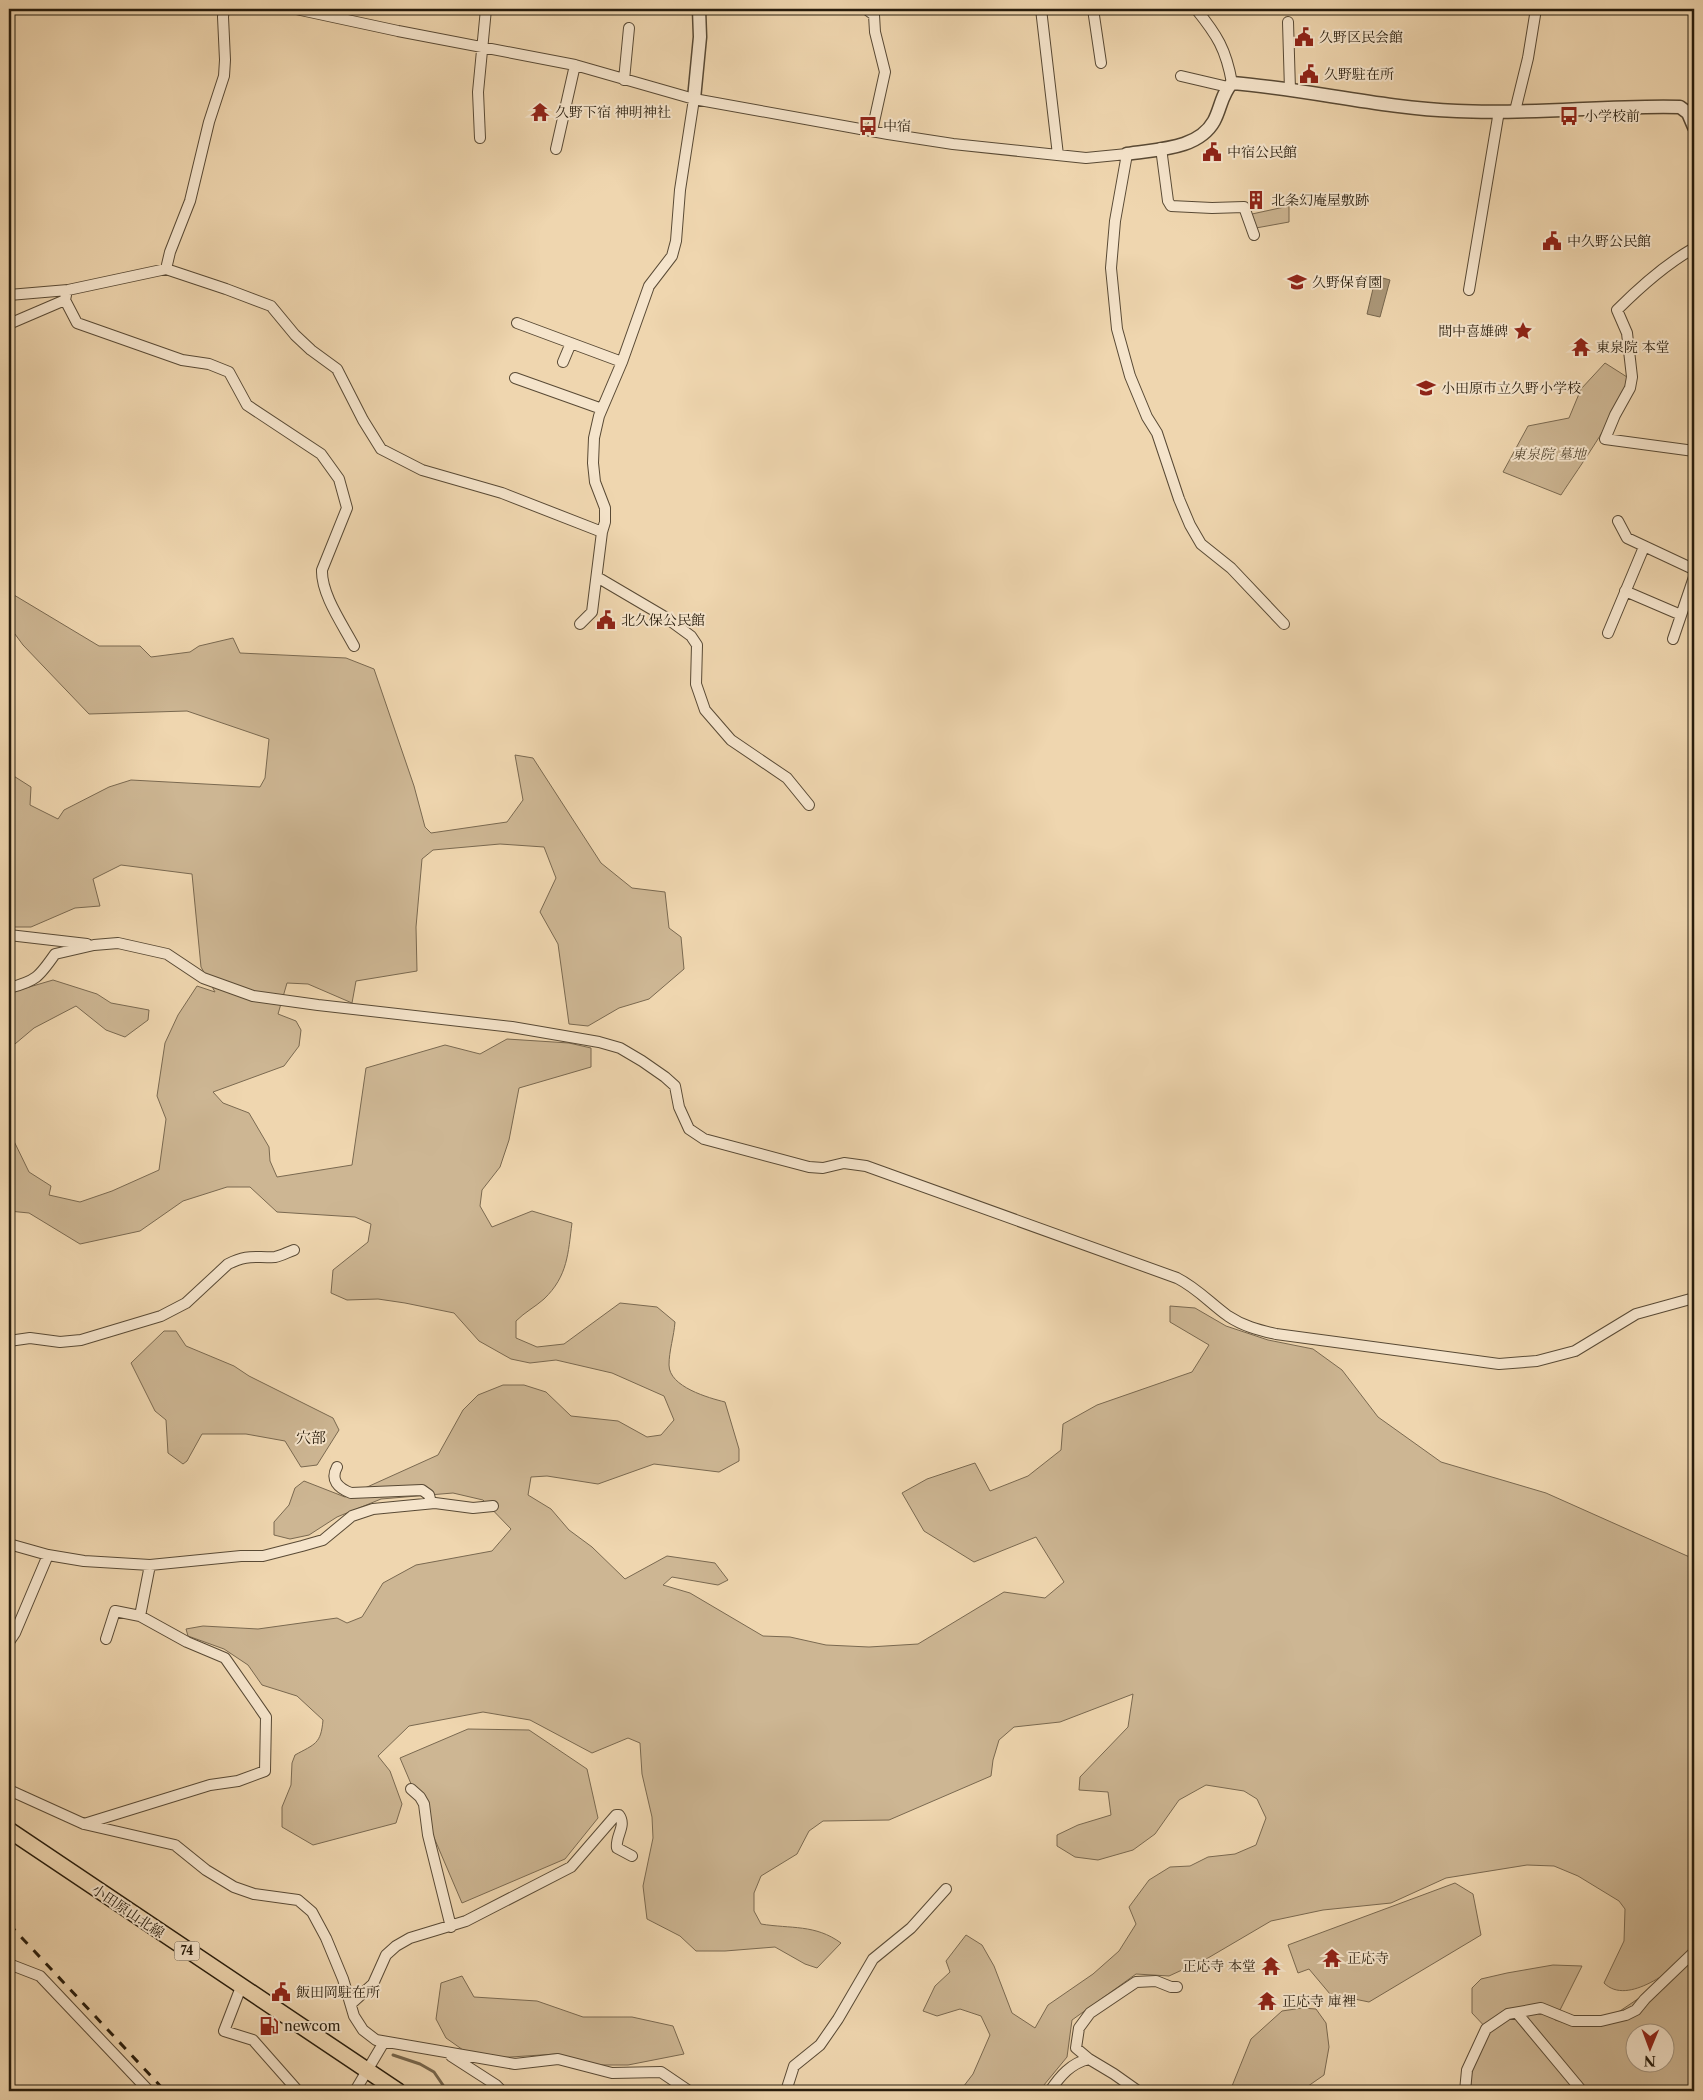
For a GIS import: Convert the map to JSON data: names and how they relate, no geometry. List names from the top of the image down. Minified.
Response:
{"streets":{"main road":["小田原山北線","74"]},"districts":["穴部"],"parks":["東泉院 墓地"],"places":{"public building":["久野区民会館","久野駐在所","中宿公民館","中久野公民館","北久保公民館","飯田岡駐在所"],"temple":["久野下宿 神明神社","東泉院 本堂","正応寺","正応寺 本堂","正応寺 庫裡"],"bus stop":["小学校前","中宿"],"building":["北条幻庵屋敷跡"],"school or university":["久野保育園","小田原市立久野小学校"],"place":["間中喜雄碑"],"fuel station":["newcom"]},"north":"bottom"}
